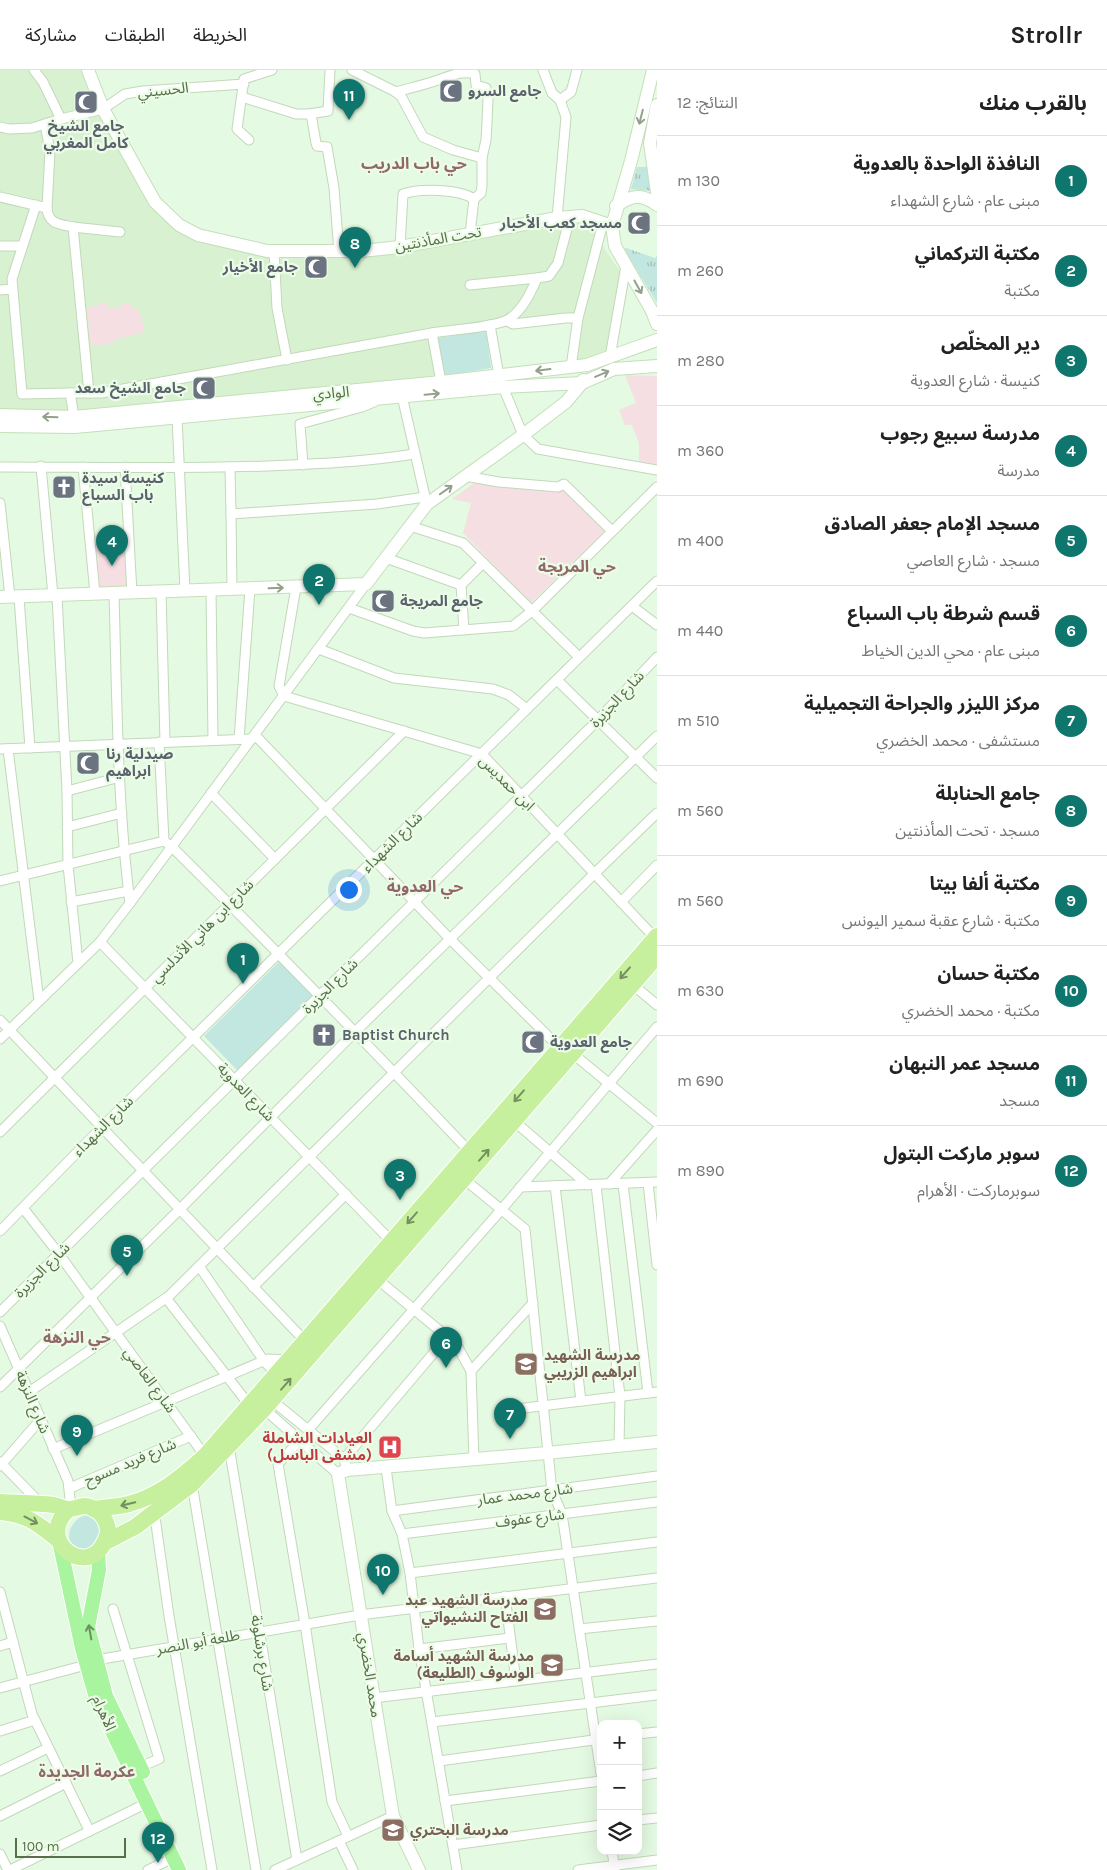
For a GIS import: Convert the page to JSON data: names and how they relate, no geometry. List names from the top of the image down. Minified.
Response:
{"streets":{"main road":["تحت المأذنتين","الوادي","محمد الخضري","الأهرام"],"street":["الحسيني","شارع الجزيرة","ابن حمديس","شارع الشهداء","شارع ابن هاني الأندلسي","شارع العدوية","شارع العاصي","شارع النزهة","شارع فريد مسوح","شارع محمد عمار","شارع عفوف","طلعة أبو النصر","شارع برشلونة"]},"crossings":[["الحسيني","تحت المأذنتين"],["شارع الجزيرة","ابن حمديس"],["شارع الجزيرة","شارع العدوية"],["شارع الجزيرة","شارع العاصي"],["ابن حمديس","شارع الشهداء"],["ابن حمديس","شارع ابن هاني الأندلسي"],["شارع الشهداء","شارع العدوية"],["شارع الشهداء","شارع العاصي"],["شارع ابن هاني الأندلسي","شارع العدوية"],["شارع العاصي","شارع فريد مسوح"],["شارع النزهة","شارع فريد مسوح"],["شارع النزهة","الأهرام"],["طلعة أبو النصر","شارع برشلونة"],["طلعة أبو النصر","محمد الخضري"],["طلعة أبو النصر","الأهرام"]],"districts":["حي باب الدريب","حي المريجة","حي العدوية","حي النزهة","عكرمة الجديدة"],"places":{"mosque":["جامع السرو","جامع الشيخ كامل المغربي","مسجد كعب الأحبار","جامع الأخيار","جامع الشيخ سعد","جامع المريجة","صيدلية رنا ابراهيم","جامع العدوية"],"church":["كنيسة سيدة باب السباع","Baptist Church"],"school or university":["مدرسة الشهيد ابراهيم الزريبي","مدرسة الشهيد عبد الفتاح النشيواتي","مدرسة الشهيد أسامة الوسوف (الطليعة)","مدرسة البحتري"],"hospital":["العيادات الشاملة (مشفى الباسل)"]},"scale_bar":"100 m","page":{"header":"Strollr","nav":["الخريطة","الطبقات","مشاركة"],"heading":["بالقرب منك","النتائج: 12"],"pins":["11","8","4","2","1","3","5","6","7","9","10","12"],"list":[{"mark":"1","name":"النافذة الواحدة بالعدوية","note":"مبنى عام · شارع الشهداء","value":"130 m"},{"mark":"2","name":"مكتبة التركماني","note":"مكتبة","value":"260 m"},{"mark":"3","name":"دير المخلّص","note":"كنيسة · شارع العدوية","value":"280 m"},{"mark":"4","name":"مدرسة سبيع رجوب","note":"مدرسة","value":"360 m"},{"mark":"5","name":"مسجد الإمام جعفر الصادق","note":"مسجد · شارع العاصي","value":"400 m"},{"mark":"6","name":"قسم شرطة باب السباع","note":"مبنى عام · محي الدين الخياط","value":"440 m"},{"mark":"7","name":"مركز الليزر والجراحة التجميلية","note":"مستشفى · محمد الخضري","value":"510 m"},{"mark":"8","name":"جامع الحنابلة","note":"مسجد · تحت المأذنتين","value":"560 m"},{"mark":"9","name":"مكتبة ألفا بيتا","note":"مكتبة · شارع عقبة سمير اليونس","value":"560 m"},{"mark":"10","name":"مكتبة حسان","note":"مكتبة · محمد الخضري","value":"630 m"},{"mark":"11","name":"مسجد عمر النبهان","note":"مسجد","value":"690 m"},{"mark":"12","name":"سوبر ماركت البتول","note":"سوبرماركت · الأهرام","value":"890 m"}],"map_buttons":["+","−"],"scale":"100 m"}}
